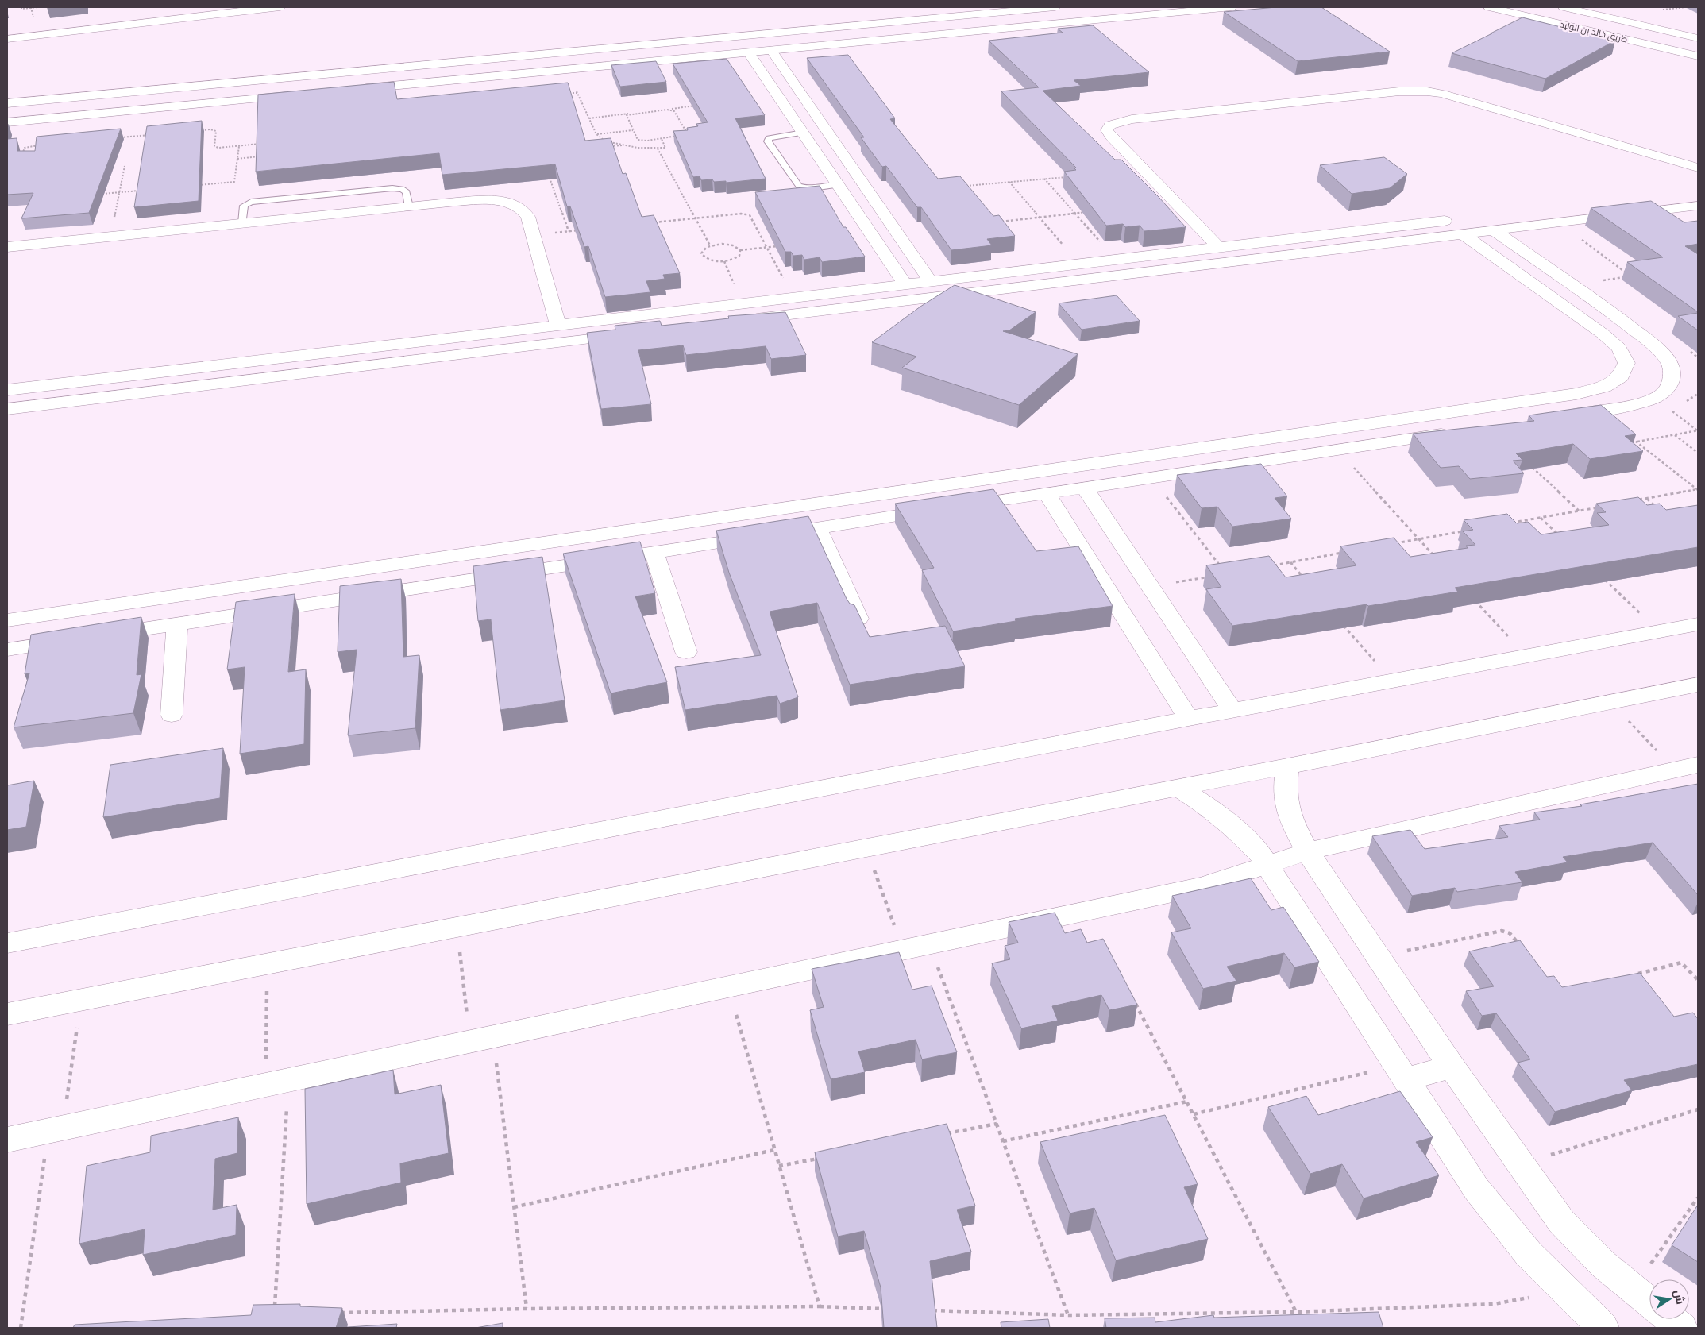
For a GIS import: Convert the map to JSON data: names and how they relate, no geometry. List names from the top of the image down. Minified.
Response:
{"streets":{"street":["طريق خالد بن الوليد"]},"north":"right"}
